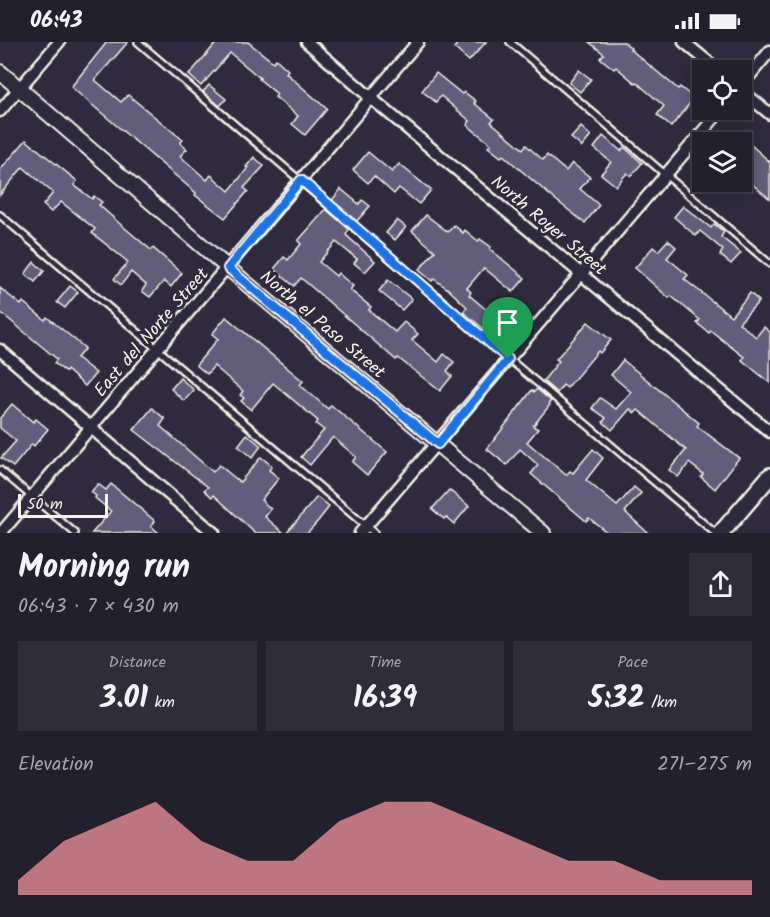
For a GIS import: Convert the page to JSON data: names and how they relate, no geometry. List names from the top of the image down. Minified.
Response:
{"streets":{"street":["North Royer Street","North el Paso Street","East del Norte Street"]},"crossings":[["North Royer Street","East del Norte Street"],["North el Paso Street","East del Norte Street"]],"scale_bar":"50 m","page":{"status":"06:43","scale":"50 m","heading":["Morning run","06:43 · 7 × 430 m"],"stats":[["Distance","3.01 km"],["Time","16:39"],["Pace","5:32 /km"]],"chart":["Elevation","271–275 m"]}}
